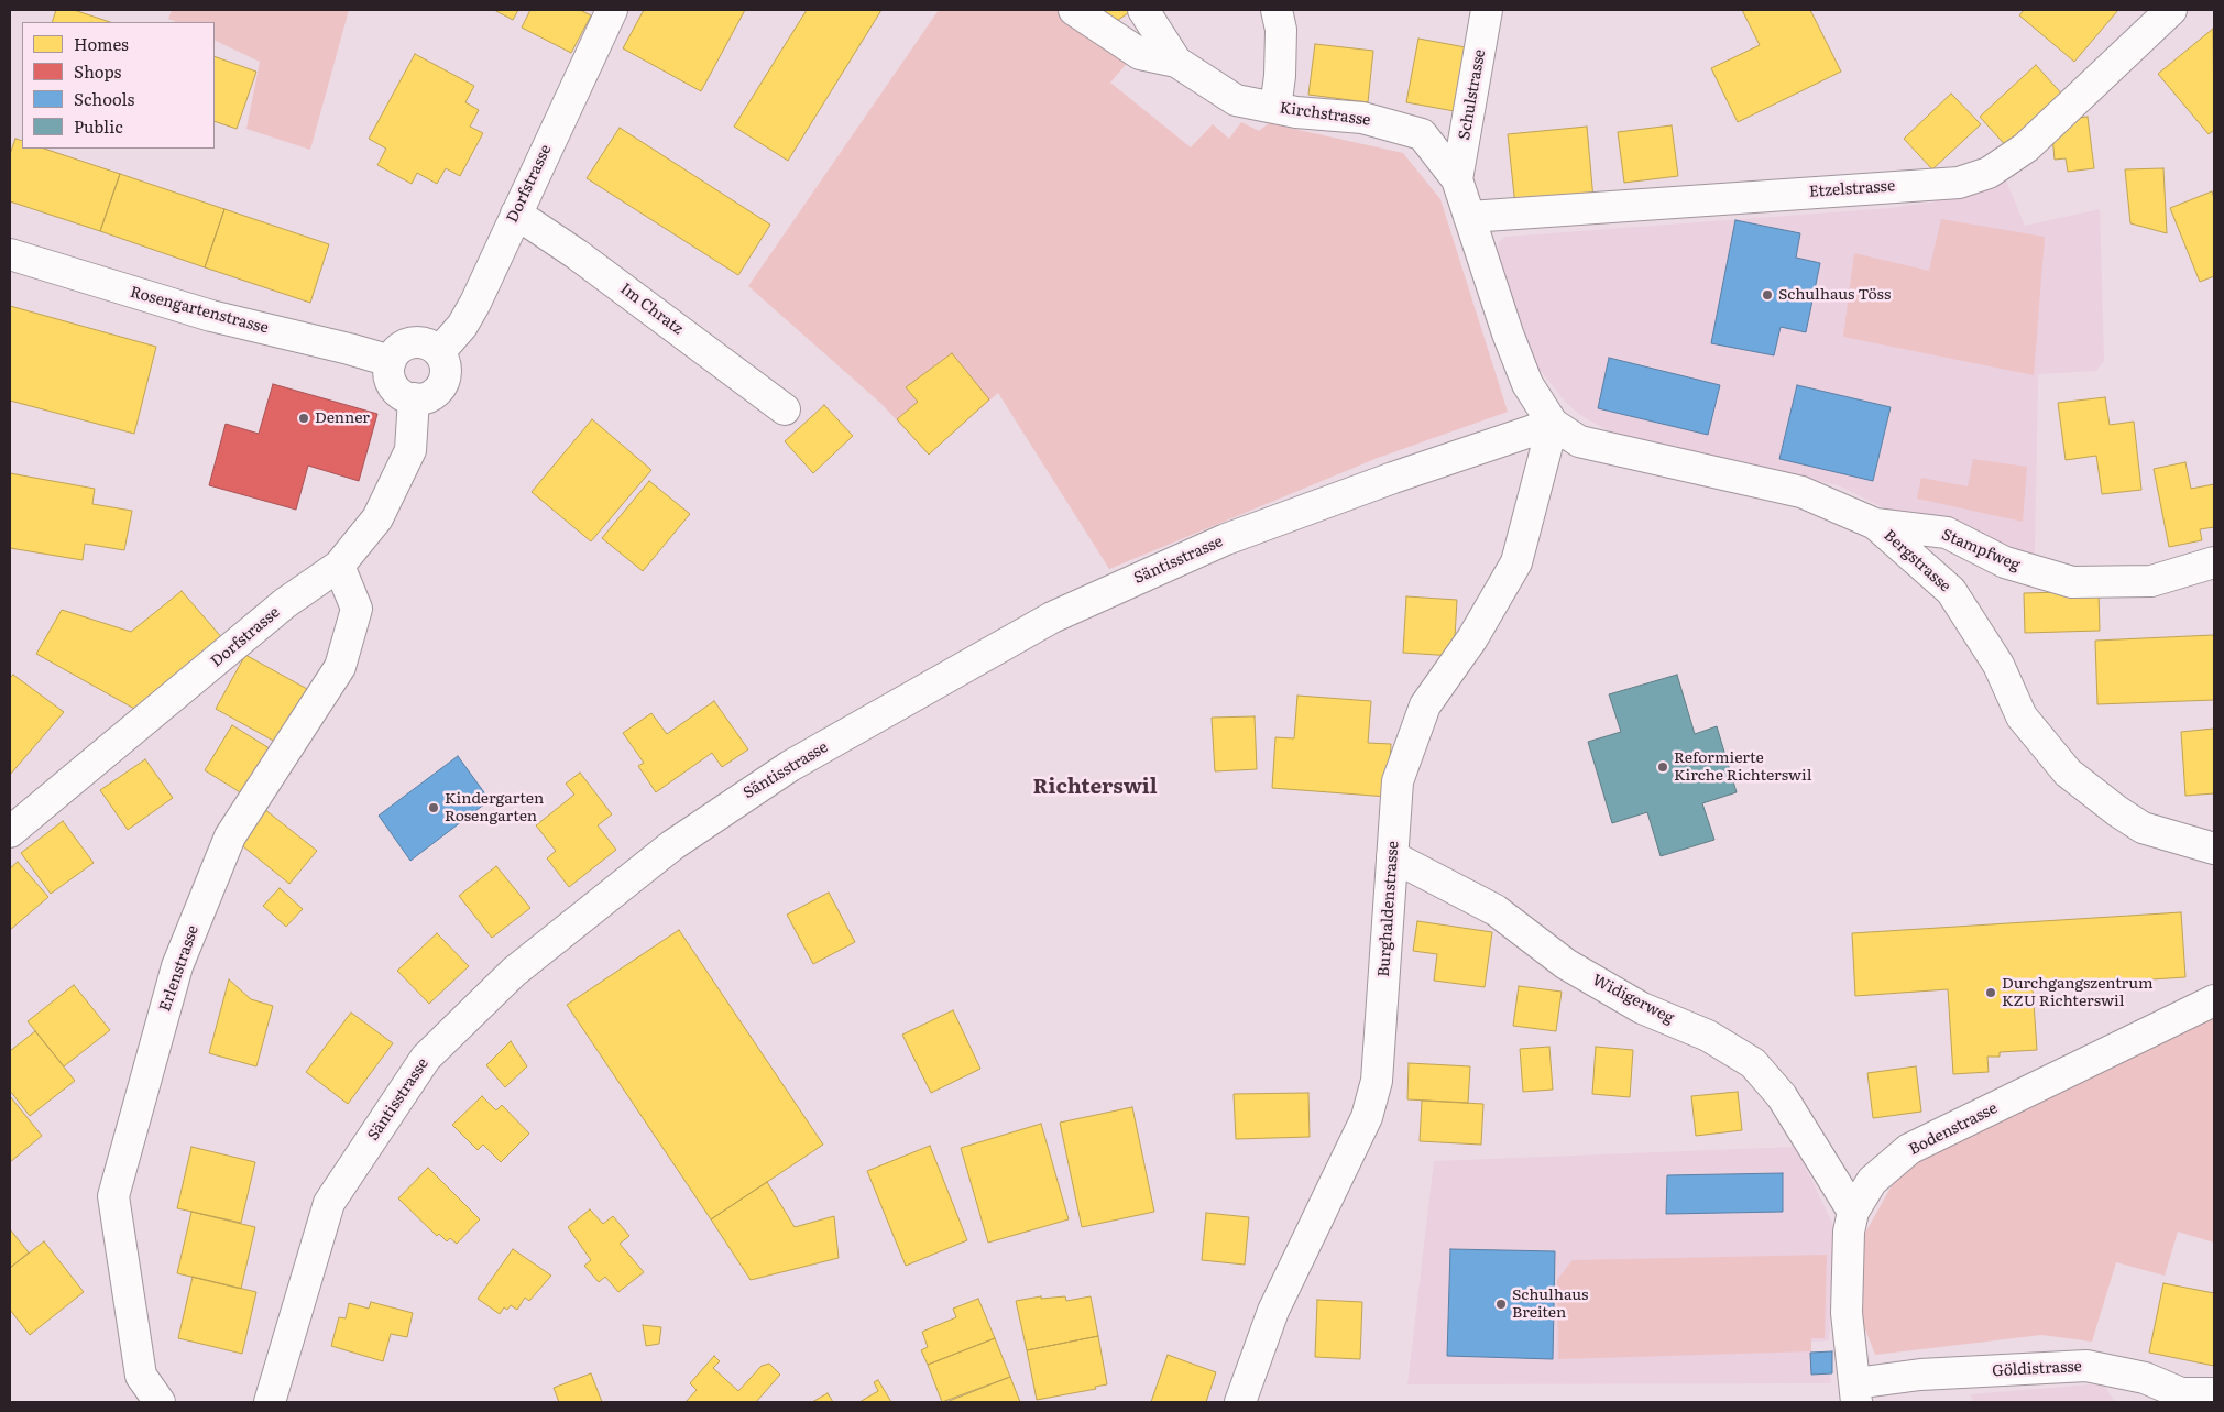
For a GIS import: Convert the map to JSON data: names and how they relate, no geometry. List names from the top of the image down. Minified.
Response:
{"streets":{"street":["Schulstrasse","Kirchstrasse","Dorfstrasse","Etzelstrasse","Im Chratz","Rosengartenstrasse","Stampfweg","Säntisstrasse","Bergstrasse","Burghaldenstrasse","Erlenstrasse","Widigerweg","Bodenstrasse","Göldistrasse"]},"crossings":[["Schulstrasse","Kirchstrasse"],["Kirchstrasse","Etzelstrasse"],["Kirchstrasse","Säntisstrasse"],["Kirchstrasse","Bergstrasse"],["Kirchstrasse","Burghaldenstrasse"],["Dorfstrasse","Im Chratz"],["Dorfstrasse","Rosengartenstrasse"],["Dorfstrasse","Erlenstrasse"],["Stampfweg","Bergstrasse"],["Säntisstrasse","Bergstrasse"],["Säntisstrasse","Burghaldenstrasse"],["Bergstrasse","Burghaldenstrasse"],["Burghaldenstrasse","Widigerweg"],["Widigerweg","Bodenstrasse"],["Bodenstrasse","Göldistrasse"]],"districts":["Richterswil"],"places":["Schulhaus Töss","Denner","Reformierte Kirche Richterswil","Kindergarten Rosengarten","Durchgangszentrum KZU Richterswil","Schulhaus Breiten"],"legend":["Homes","Shops","Schools","Public"]}
